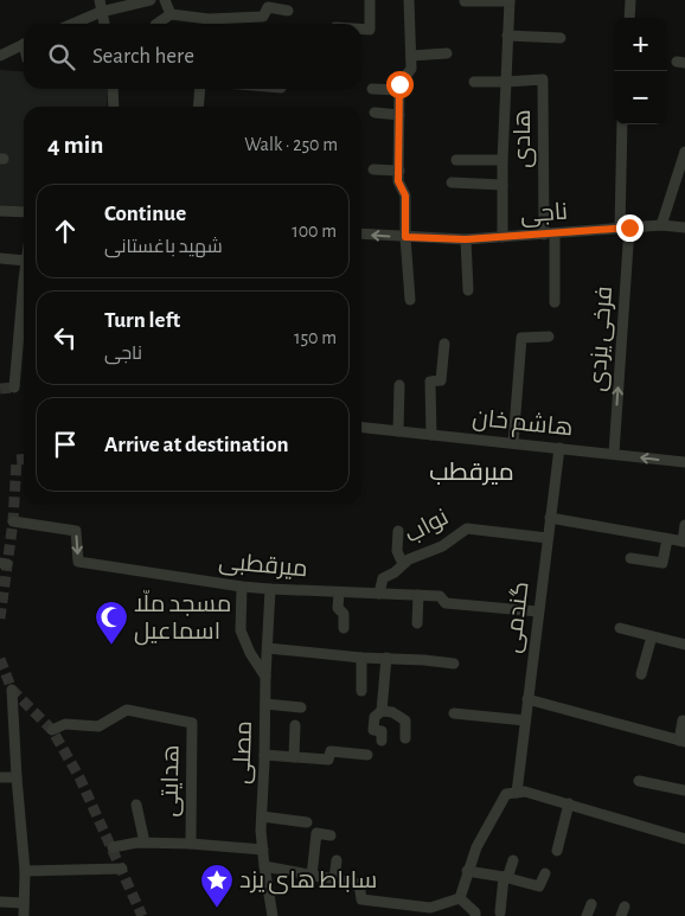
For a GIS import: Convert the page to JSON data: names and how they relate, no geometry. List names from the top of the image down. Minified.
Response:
{"streets":{"street":["هادی","ناجی","فرخی یزدی","هاشم خان","نواب","میرقطبی","گندمی","مصلی","هدایتی"]},"crossings":[["هادی","ناجی"],["ناجی","فرخی یزدی"],["فرخی یزدی","هاشم خان"],["هاشم خان","گندمی"],["نواب","میرقطبی"],["نواب","گندمی"],["میرقطبی","گندمی"],["میرقطبی","مصلی"]],"one_way":["میرقطبی"],"districts":["میرقطب"],"places":{"mosque":["مسجد ملّا اسماعیل"],"place":["ساباط های یزد"]},"page":{"map_buttons":["+","−"],"search":"Search here","heading":["4 min","Walk · 250 m"],"list":[["Continue","شهید باغستانی","100 m"],["Turn left","ناجی","150 m"],"Arrive at destination"]}}
